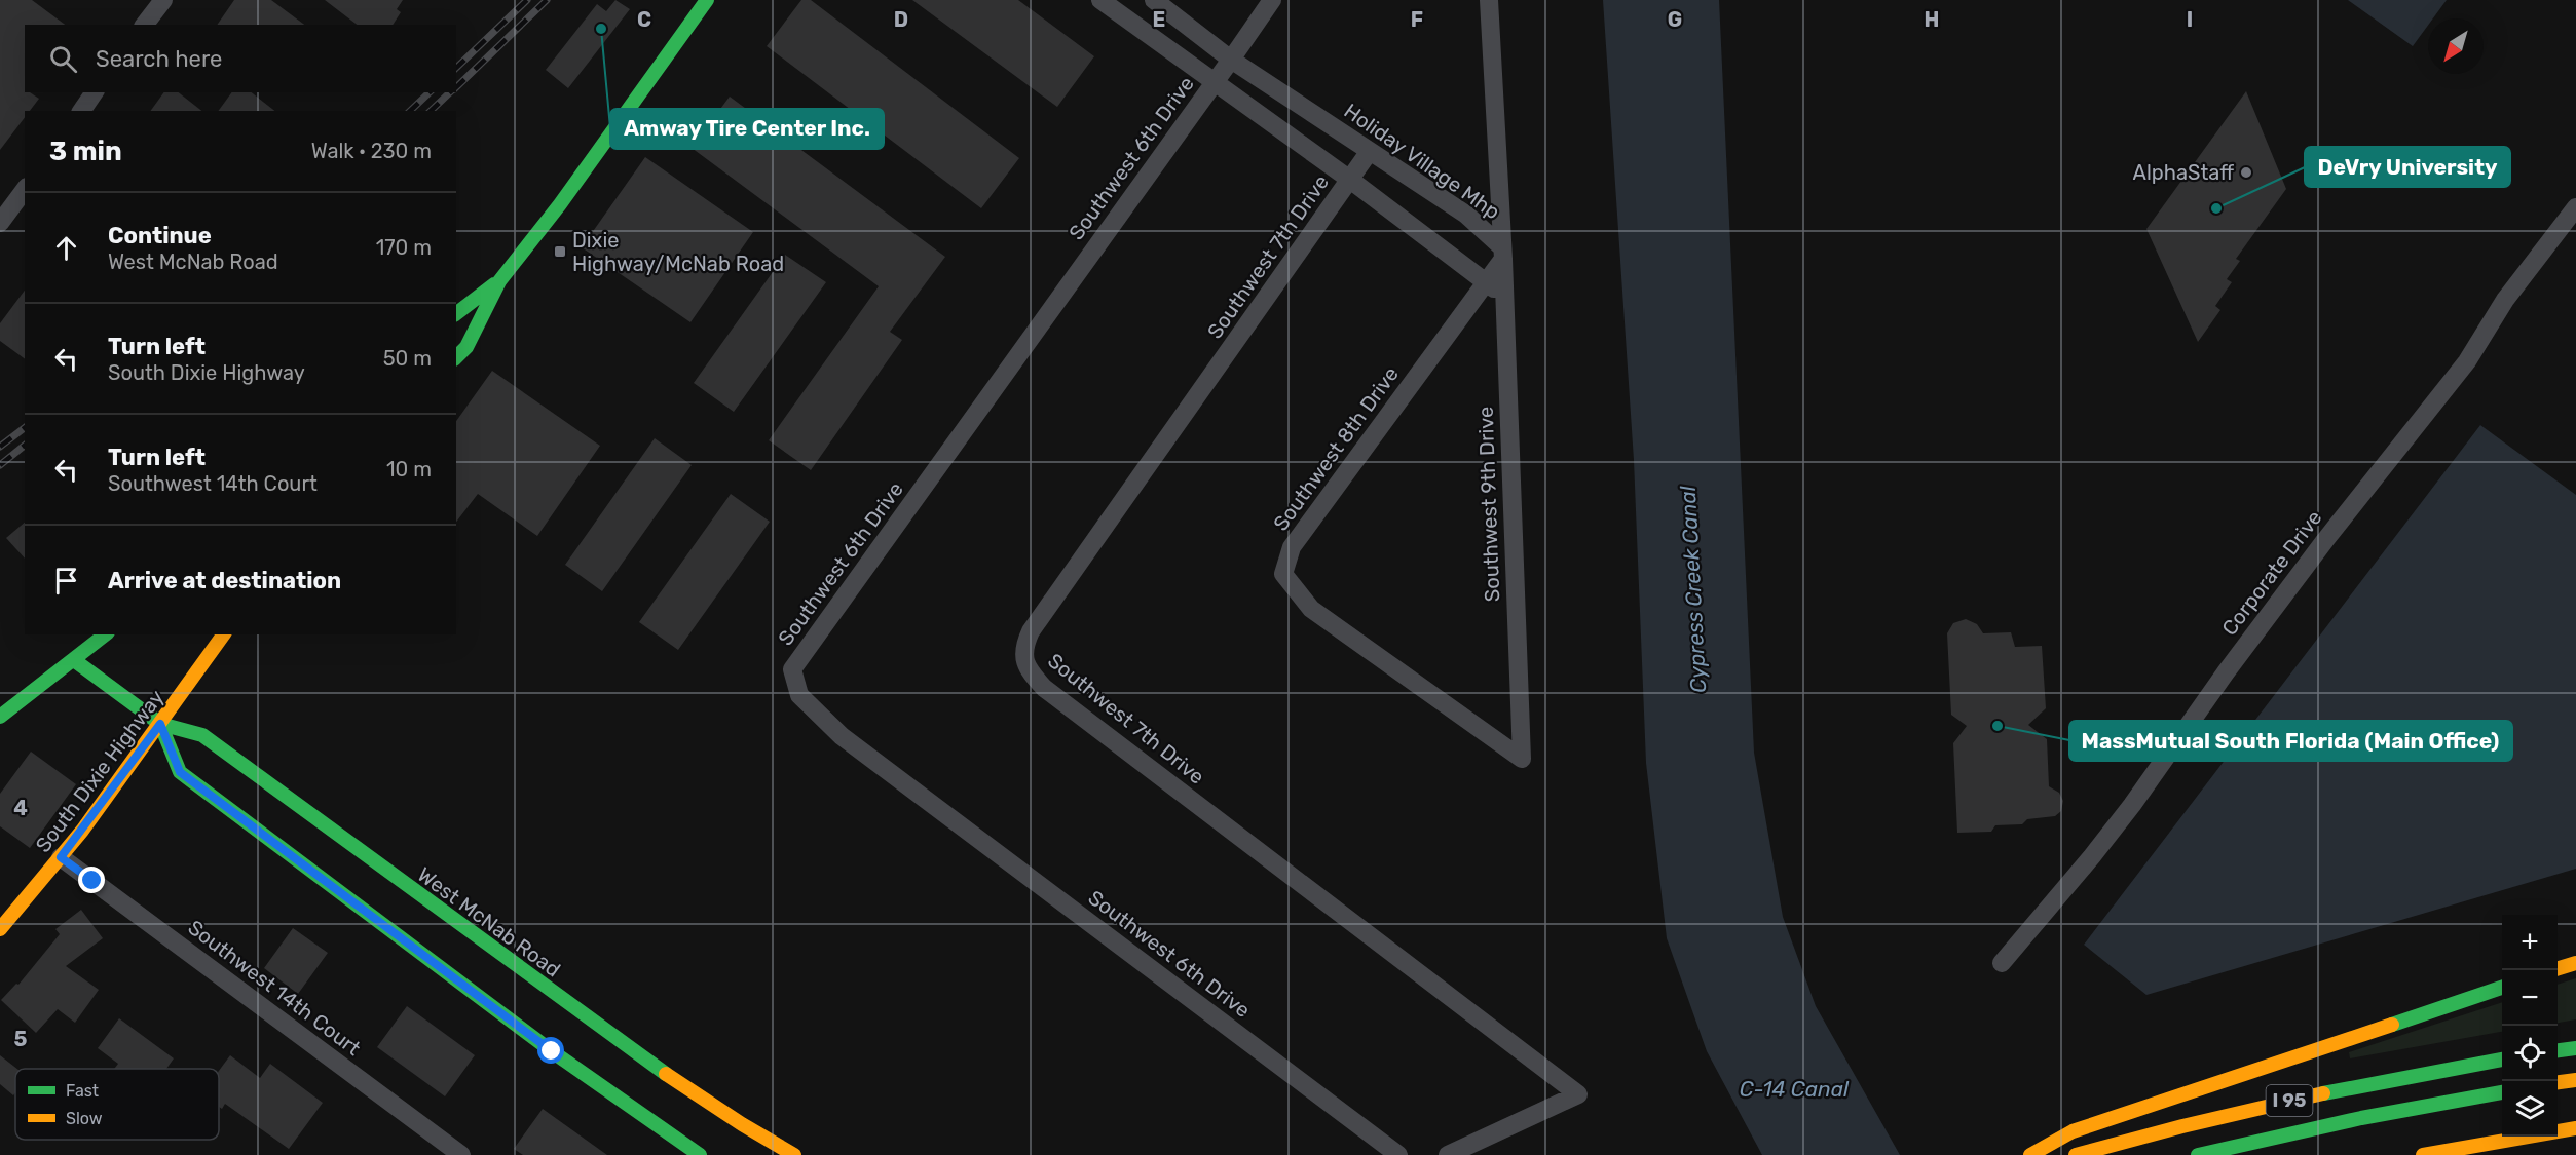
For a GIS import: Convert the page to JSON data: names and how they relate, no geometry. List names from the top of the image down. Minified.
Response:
{"streets":{"main road":["South Dixie Highway","West McNab Road","I 95"],"street":["Southwest 6th Drive","Holiday Village Mhp","Southwest 7th Drive","Southwest 8th Drive","Southwest 9th Drive","Corporate Drive","Southwest 14th Court"]},"crossings":[["Southwest 6th Drive","Holiday Village Mhp"],["Holiday Village Mhp","Southwest 7th Drive"],["Holiday Village Mhp","Southwest 8th Drive"],["Holiday Village Mhp","Southwest 9th Drive"],["Southwest 8th Drive","Southwest 9th Drive"],["South Dixie Highway","West McNab Road"],["South Dixie Highway","Southwest 14th Court"]],"water":["Cypress Creek Canal","C-14 Canal"],"places":{"other":["Amway Tire Center Inc.","AlphaStaff","DeVry University","MassMutual South Florida (Main Office)"],"transit":["Dixie Highway/McNab Road"]},"legend":["Fast","Slow"],"north":"bottom left","page":{"search":"Search here","heading":["3 min","Walk · 230 m"],"list":[["Continue","West McNab Road","170 m"],["Turn left","South Dixie Highway","50 m"],["Turn left","Southwest 14th Court","10 m"],"Arrive at destination"],"map_buttons":["+","−"]},"grid":{"columns":["C","D","E","F","G","H","I"],"rows":["4","5"]}}
